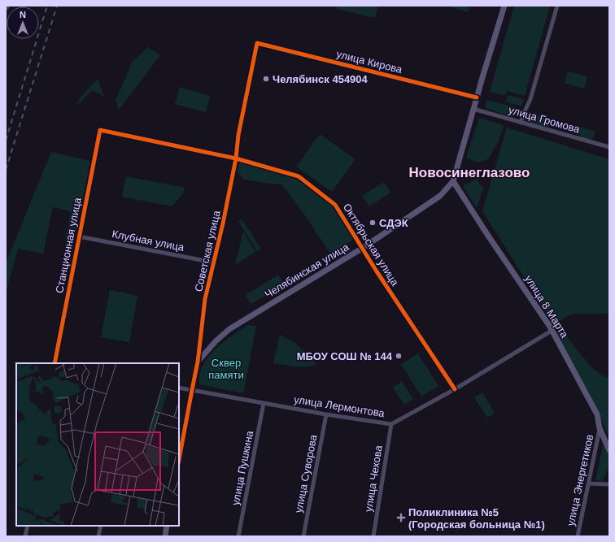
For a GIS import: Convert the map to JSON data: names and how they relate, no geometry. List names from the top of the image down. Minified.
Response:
{"streets":{"street":["улица Кирова","улица Громова","Клубная улица","Октябрьская улица","Станционная улица","Советская улица","Челябинская улица","улица 8 Марта","улица Лермонтова","улица Пушкина","улица Суворова","улица Чехова","улица Энергетиков"]},"crossings":[["улица Кирова","Советская улица"],["улица Кирова","Челябинская улица"],["улица Громова","Челябинская улица"],["Клубная улица","Станционная улица"],["Клубная улица","Советская улица"],["Октябрьская улица","Станционная улица"],["Октябрьская улица","Советская улица"],["Октябрьская улица","Челябинская улица"],["Октябрьская улица","улица Лермонтова"],["Советская улица","Челябинская улица"],["Советская улица","улица Лермонтова"],["Челябинская улица","улица 8 Марта"],["улица 8 Марта","улица Лермонтова"],["улица 8 Марта","улица Энергетиков"],["улица Лермонтова","улица Пушкина"],["улица Лермонтова","улица Суворова"],["улица Лермонтова","улица Чехова"]],"districts":["Новосинеглазово"],"parks":["Сквер памяти"],"places":{"other":["Челябинск 454904","СДЭК","МБОУ СОШ № 144"],"health":["Поликлиника №5 (Городская больница №1)"]},"north":"top"}
